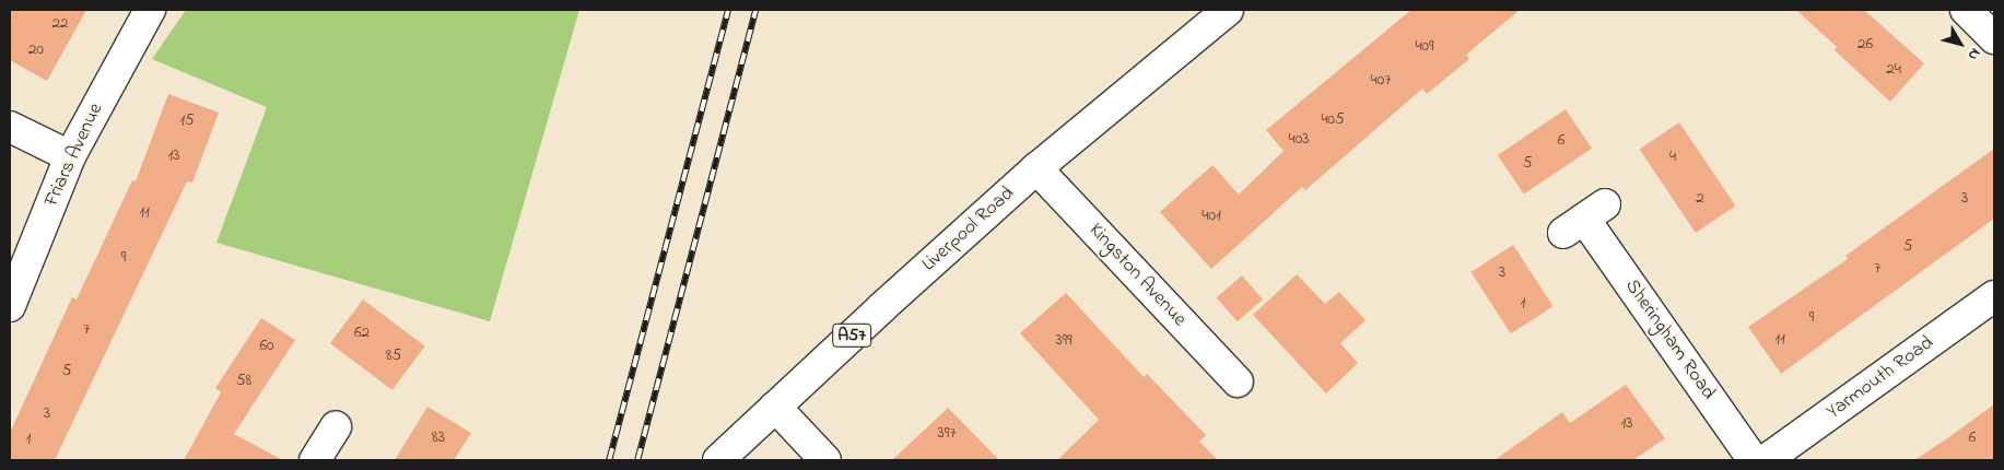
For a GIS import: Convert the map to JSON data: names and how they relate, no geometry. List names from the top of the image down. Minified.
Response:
{"streets":{"main road":["Friars Avenue","Liverpool Road","Kingston Avenue","A57","Sheringham Road","Yarmouth Road"]},"crossings":[["Liverpool Road","Kingston Avenue"]],"house_numbers":["22","26","409","20","24","407","405","15","403","6","13","4","5","2","3","11","401","5","9","7","3","1","9","7","62","11","399","60","85","5","58","3","13","397","83","6","1"],"north":"bottom right"}
